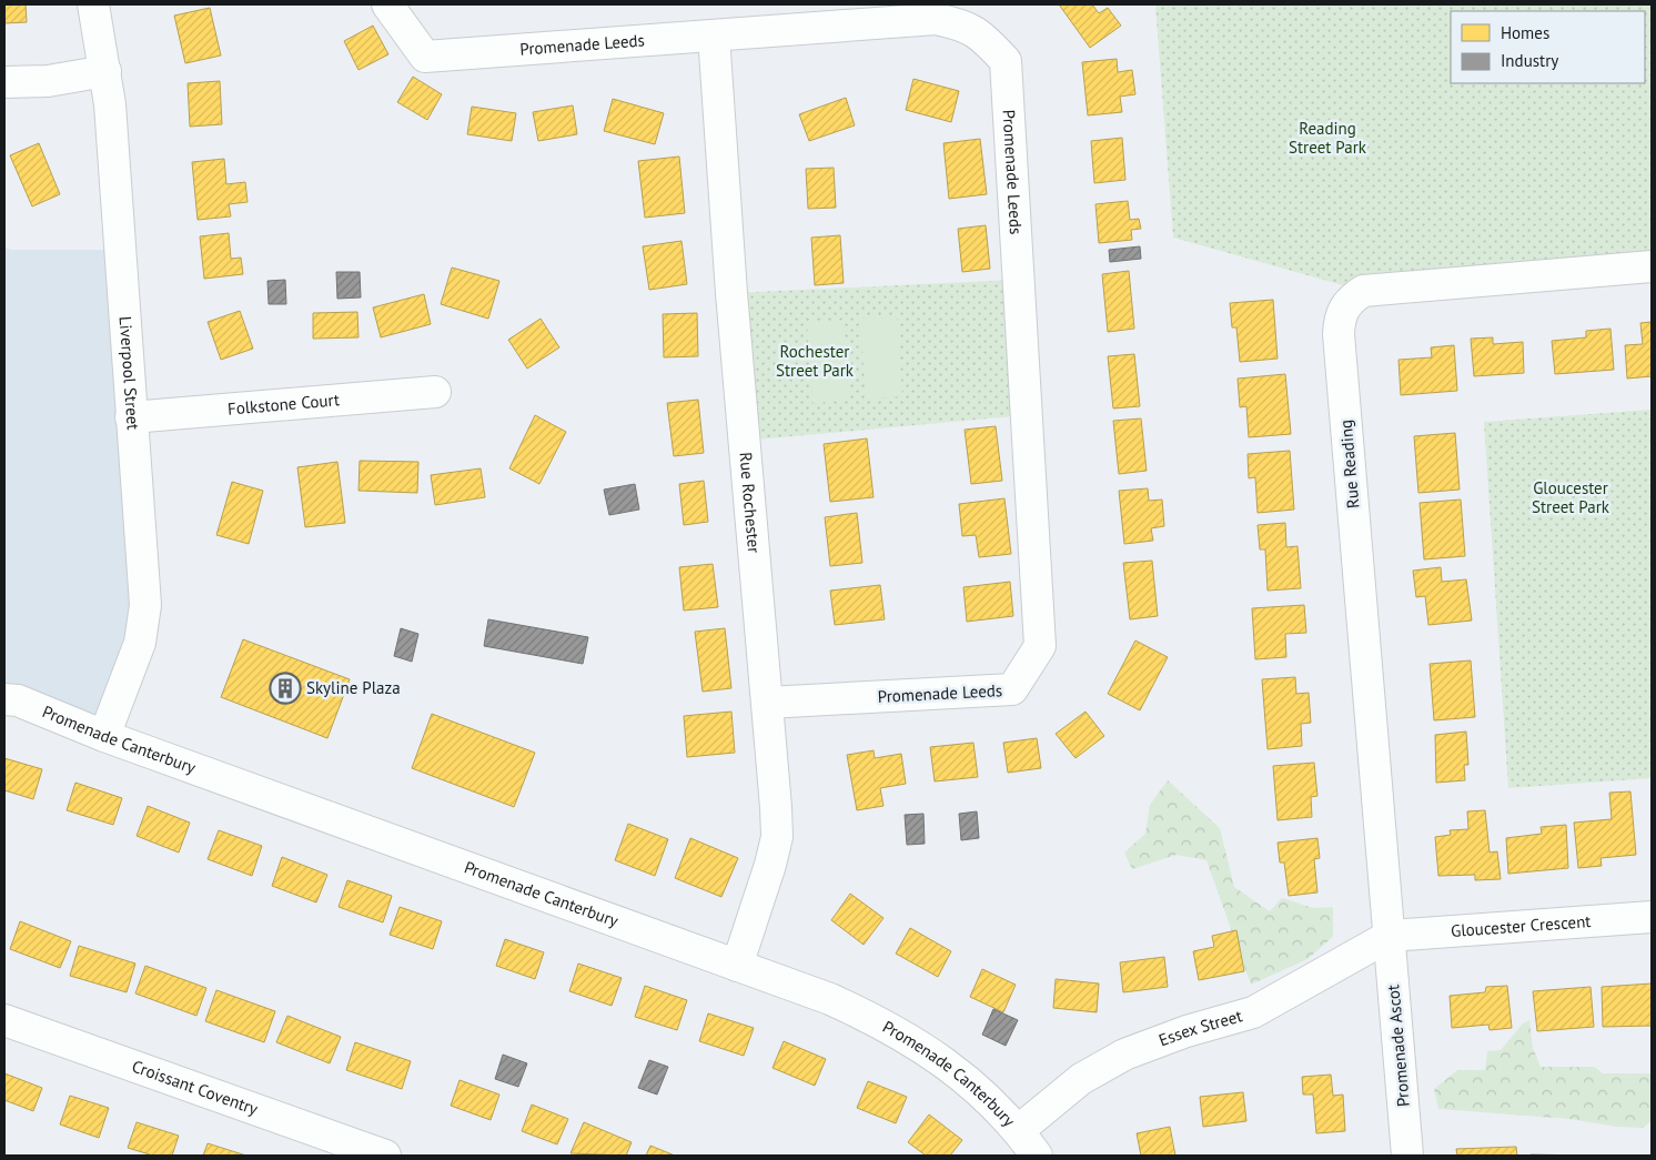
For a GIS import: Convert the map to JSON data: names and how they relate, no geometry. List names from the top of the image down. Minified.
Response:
{"streets":{"street":["Promenade Leeds","Liverpool Street","Folkstone Court","Rue Reading","Rue Rochester","Promenade Canterbury","Gloucester Crescent","Essex Street","Promenade Ascot","Croissant Coventry"]},"crossings":[["Promenade Leeds","Rue Rochester"],["Liverpool Street","Folkstone Court"],["Liverpool Street","Promenade Canterbury"],["Rue Reading","Gloucester Crescent"],["Rue Reading","Essex Street"],["Rue Reading","Promenade Ascot"],["Rue Rochester","Promenade Canterbury"],["Promenade Canterbury","Essex Street"],["Gloucester Crescent","Essex Street"],["Gloucester Crescent","Promenade Ascot"],["Essex Street","Promenade Ascot"]],"parks":["Reading Street Park","Rochester Street Park","Gloucester Street Park"],"places":{"building":["Skyline Plaza"]},"legend":["Homes","Industry"]}
